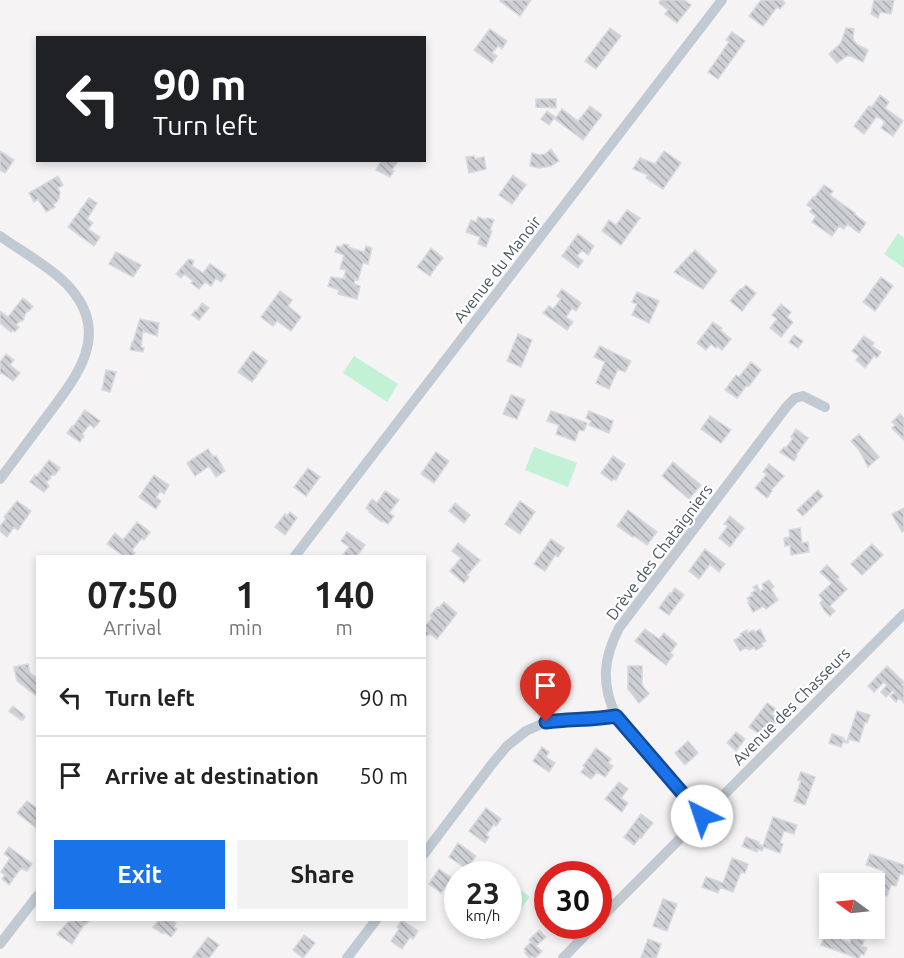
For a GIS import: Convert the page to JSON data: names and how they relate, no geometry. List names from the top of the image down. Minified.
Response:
{"streets":{"street":["Avenue du Manoir","Drève des Chataigniers","Avenue des Chasseurs"]},"crossings":[["Drève des Chataigniers","Avenue des Chasseurs"]],"north":"left","page":{"turn":["90 m","Turn left"],"eta":["07:50","Arrival","1","min","140","m"],"list":[{"name":"Turn left","value":"90 m"},{"name":"Arrive at destination","value":"50 m"}],"buttons":["Exit","Share"],"speed":"23 km/h","limit":"30"}}
